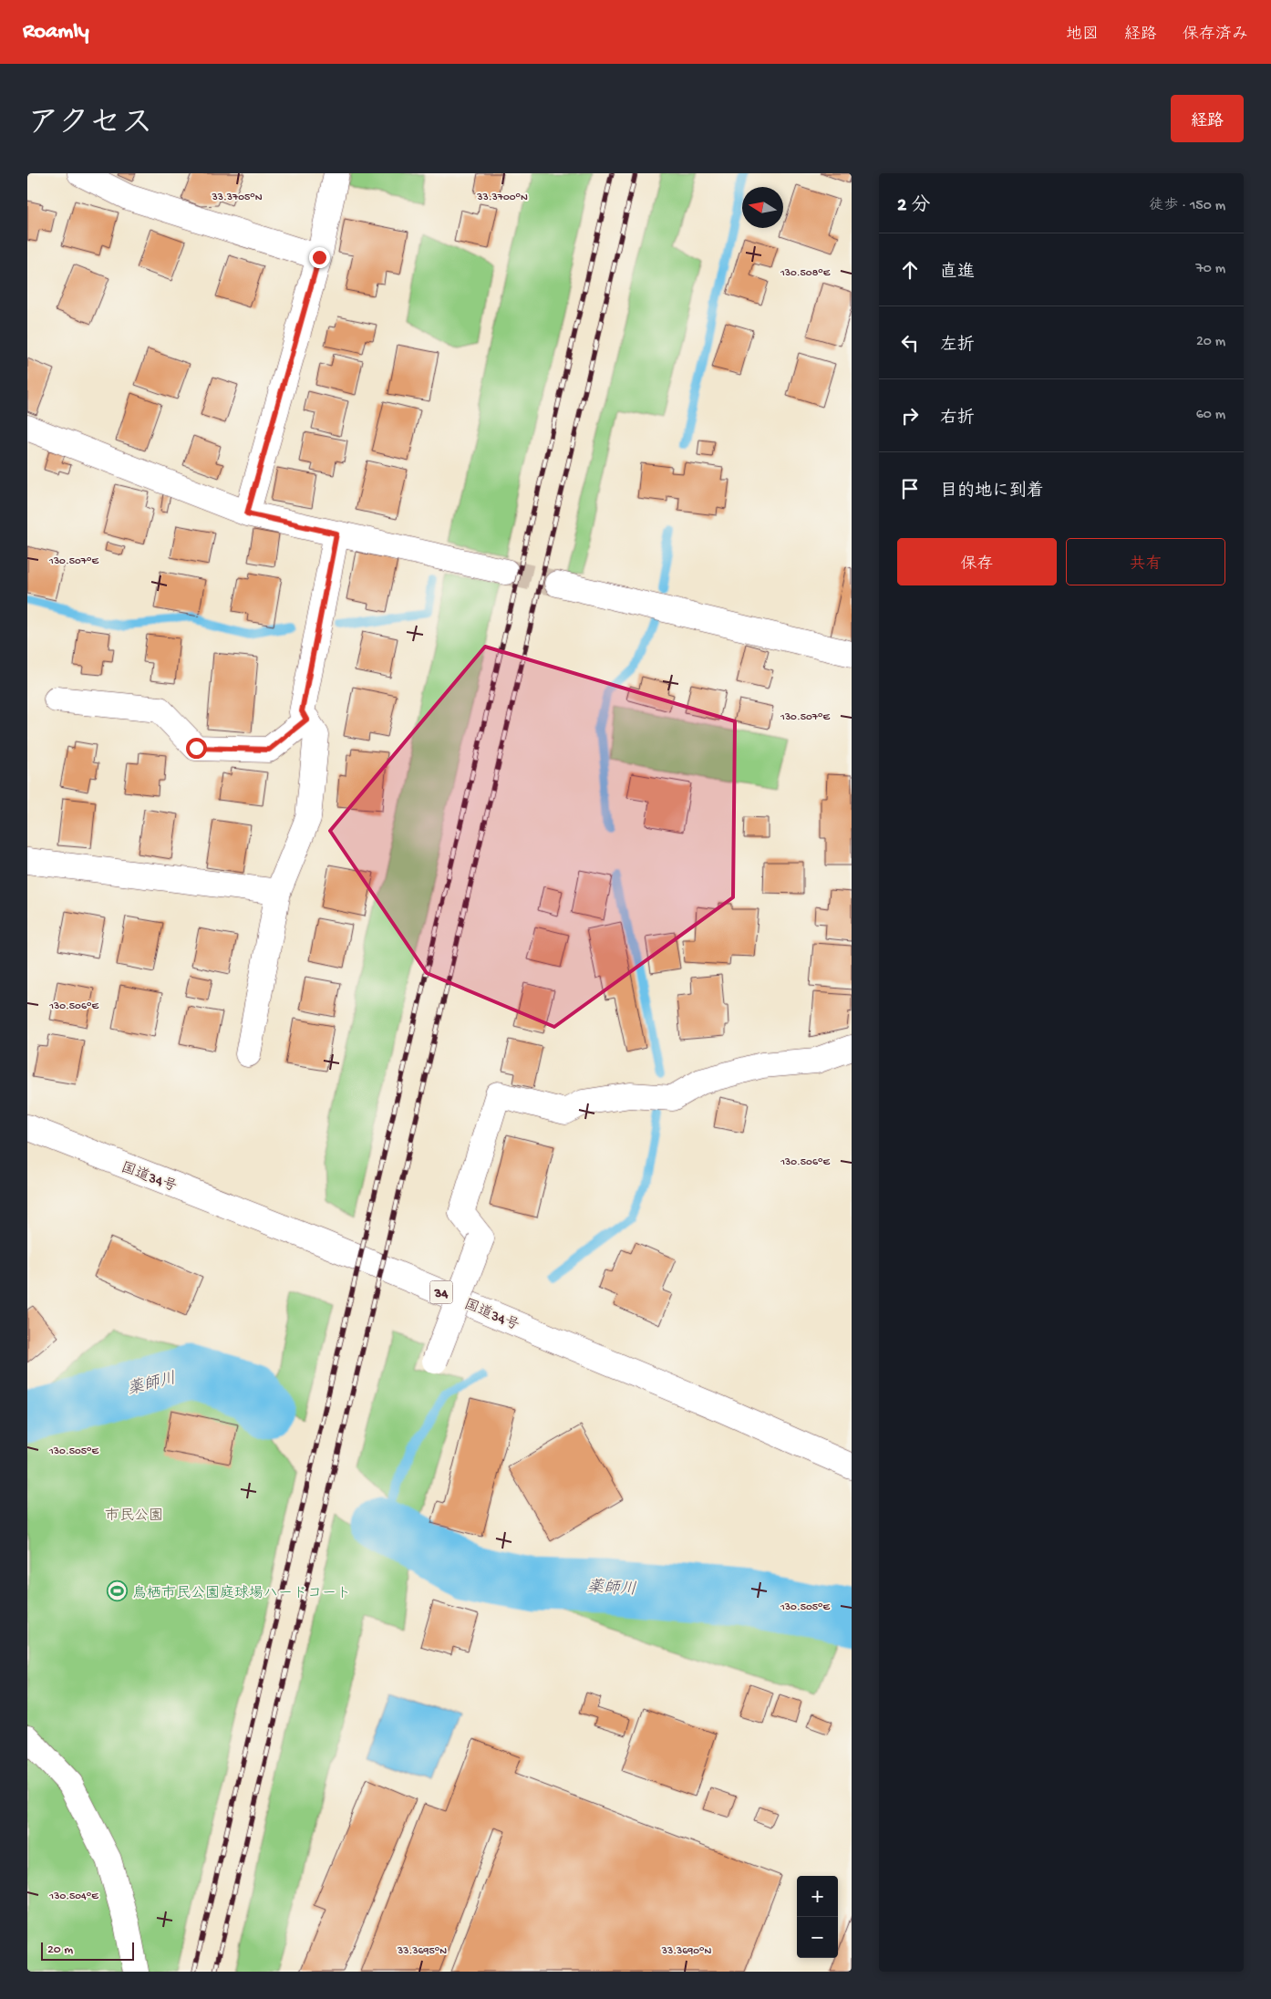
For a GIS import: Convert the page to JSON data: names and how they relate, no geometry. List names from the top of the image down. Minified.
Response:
{"streets":{"main road":["国道34号","34"]},"water":["薬師川"],"parks":["市民公園"],"places":{"sports":["鳥栖市民公園庭球場ハードコート"]},"scale_bar":"20 m","north":"left","page":{"header":"Roamly","nav":["地図","経路","保存済み"],"title":"アクセス","buttons":["経路",["保存","共有"]],"heading":["2 分","徒歩 · 150 m"],"list":[["直進","70 m"],["左折","20 m"],["右折","60 m"],"目的地に到着"],"map_buttons":["+","−"],"scale":"20 m"},"coordinates":["33.3705°N","33.3700°N","130.508°E","130.507°E","130.506°E","130.505°E","130.504°E","33.3695°N","33.3690°N"]}
